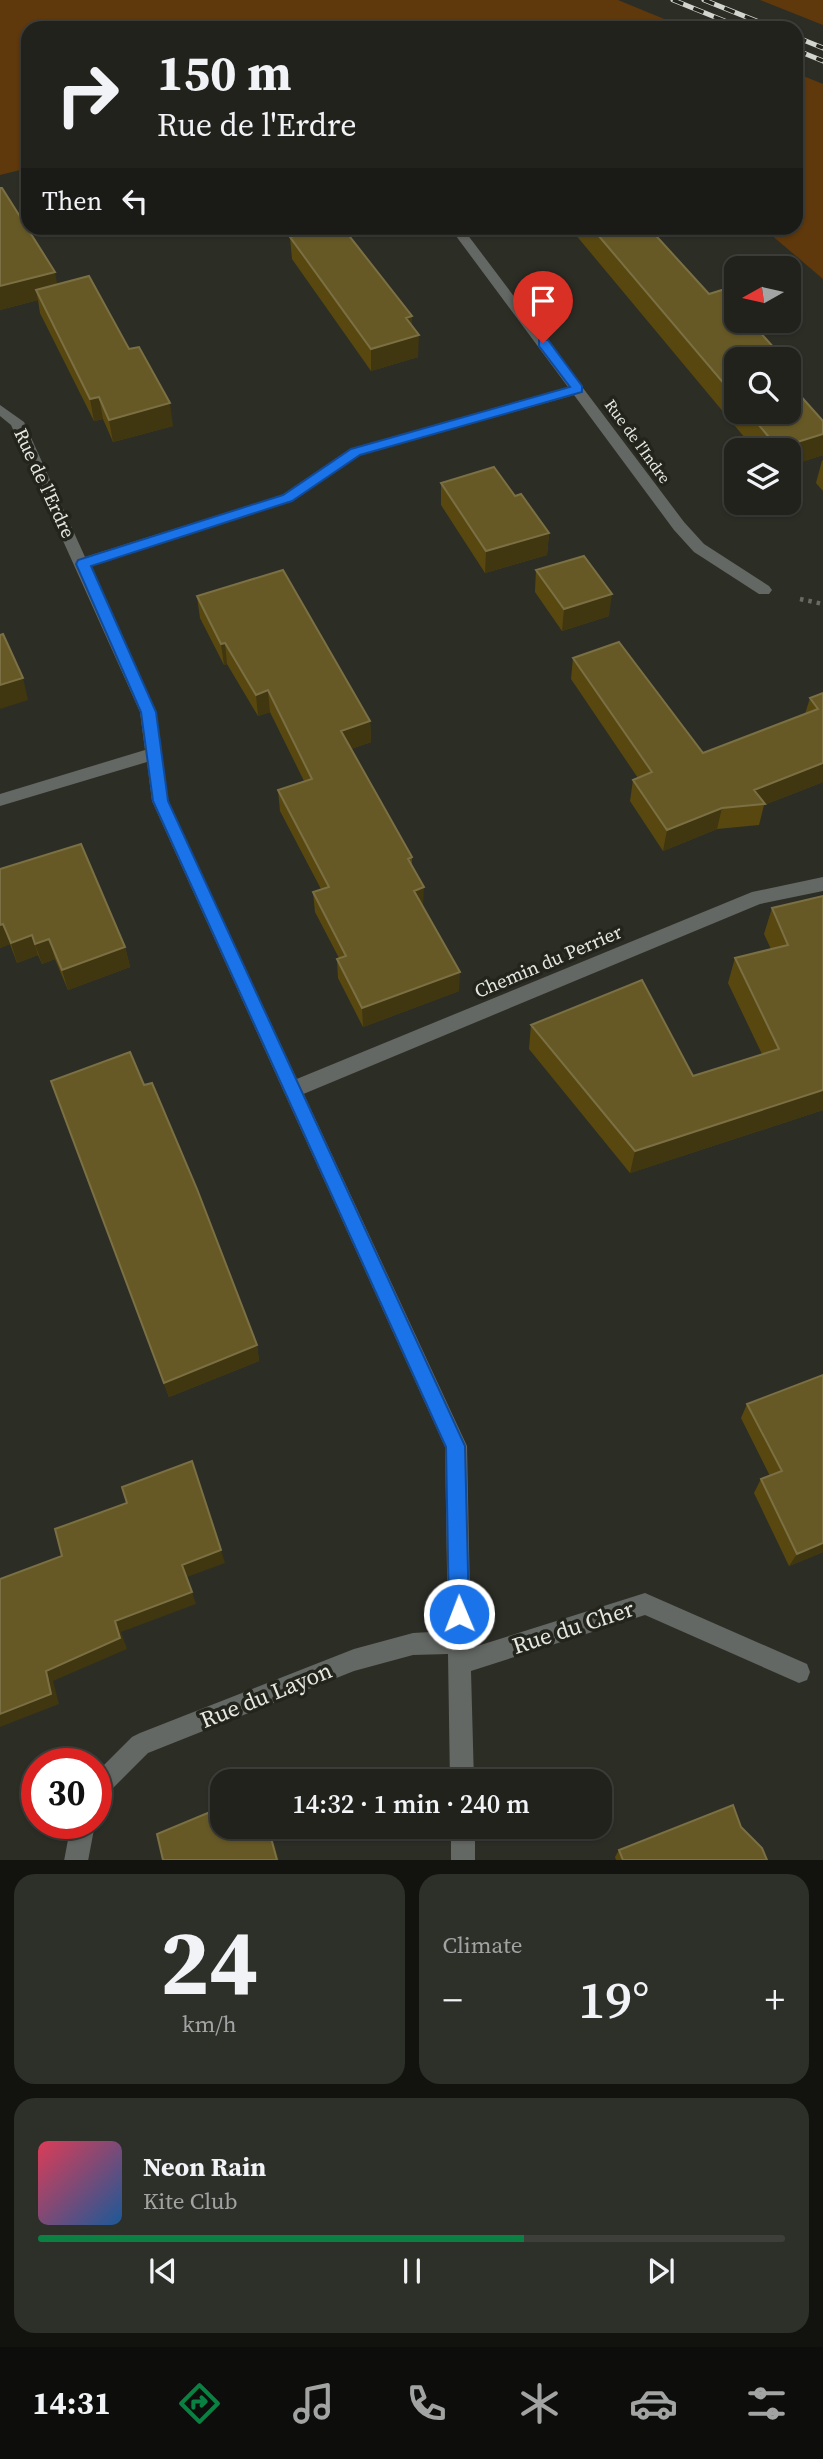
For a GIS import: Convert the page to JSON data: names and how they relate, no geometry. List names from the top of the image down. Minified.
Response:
{"streets":{"street":["Rue de l'Indre","Rue de l'Erdre","Chemin du Perrier","Rue du Cher","Rue du Layon"]},"crossings":[["Rue de l'Erdre","Chemin du Perrier"],["Rue de l'Erdre","Rue du Cher"],["Rue de l'Erdre","Rue du Layon"],["Rue du Cher","Rue du Layon"]],"north":"left","page":{"turn":["150 m","Rue de l'Erdre"],"then":"Then","limit":"30","trip":"14:32 · 1 min · 240 m","tile":[["24","km/h"],"Climate"],"heat":["−","19°","+"],"song":["Neon Rain","Kite Club"],"tabs":"14:31"}}
